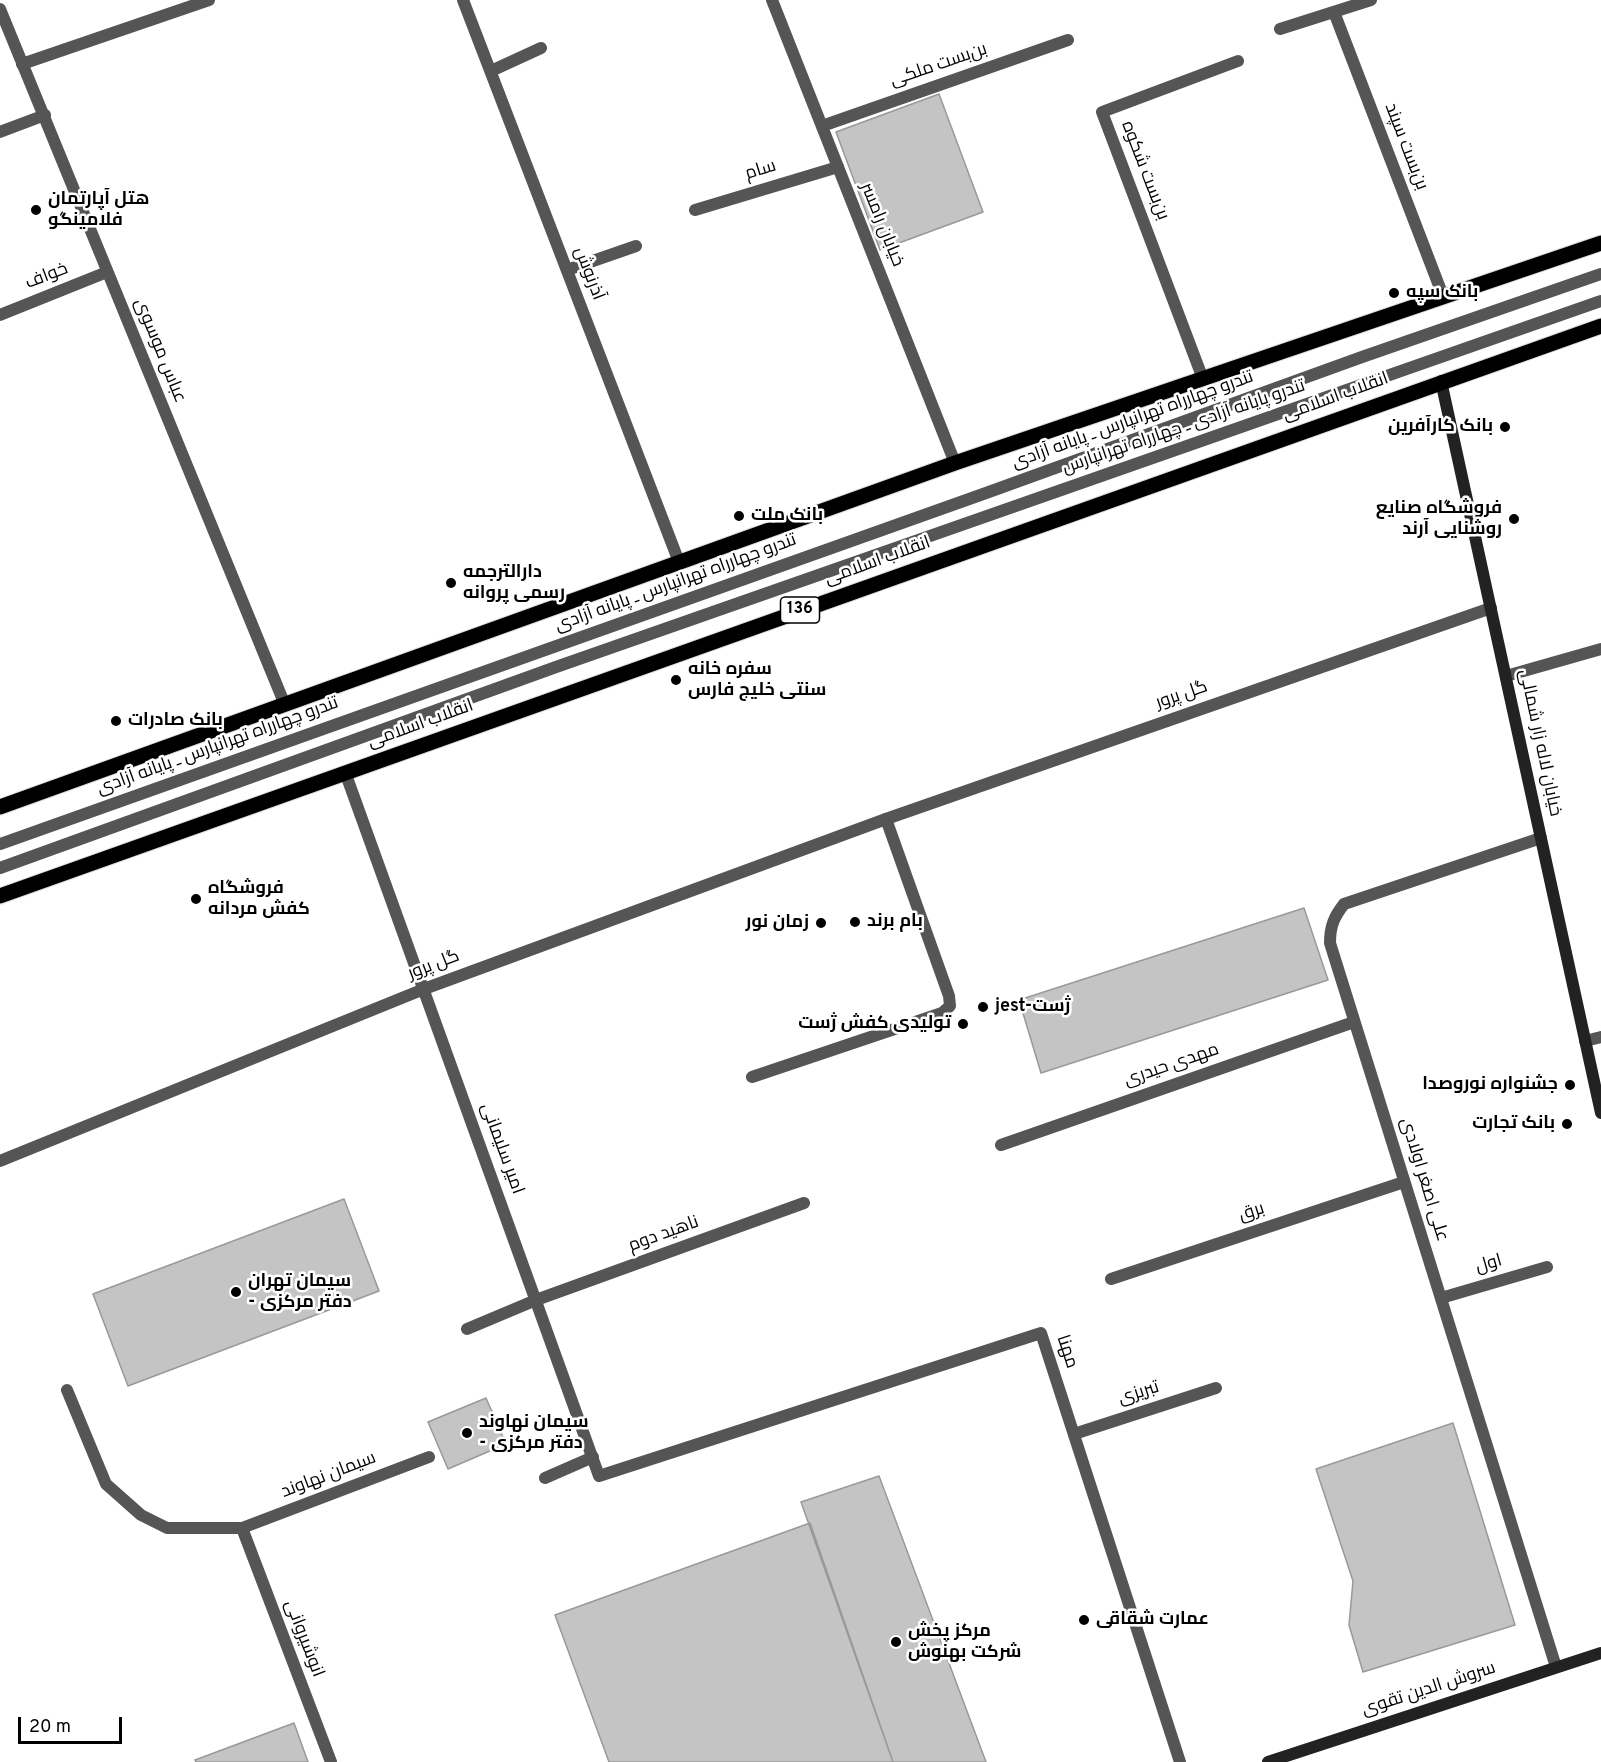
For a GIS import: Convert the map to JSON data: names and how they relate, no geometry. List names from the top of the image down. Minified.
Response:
{"streets":{"main road":["انقلاب اسلامی","136","خیابان لاله زار شمالی","سروش الدین تقوی"],"street":["بن‌بست ملکی","بن‌بست سپند","سام","بن‌بست شکوه","خیابان رامسر","آذرنوش","خواف","عباس موسوی","تندرو چهارراه تهرانپارس ـ پایانه آزادی","تندرو پایانه آزادی ـ چهارراه تهرانپارس","گل پرور","مهدی حیدری","امیر سلیمانی","علی اصغر اولادی","برق","ناهید دوم","اول","مهنا","تبریزی","سیمان نهاوند","انوشیروانی"]},"crossings":[["بن‌بست ملکی","خیابان رامسر"],["سام","خیابان رامسر"],["خواف","عباس موسوی"],["انقلاب اسلامی","خیابان لاله زار شمالی"],["انقلاب اسلامی","امیر سلیمانی"],["گل پرور","خیابان لاله زار شمالی"],["گل پرور","امیر سلیمانی"],["خیابان لاله زار شمالی","علی اصغر اولادی"],["مهدی حیدری","علی اصغر اولادی"],["امیر سلیمانی","ناهید دوم"],["امیر سلیمانی","مهنا"],["علی اصغر اولادی","برق"],["علی اصغر اولادی","اول"],["علی اصغر اولادی","سروش الدین تقوی"],["مهنا","تبریزی"],["سیمان نهاوند","انوشیروانی"]],"places":["هتل آپارتمان فلامینگو","بانک سپه","بانک کارآفرین","بانک ملت","فروشگاه صنایع روشنایی آرند","دارالترجمه رسمی پروانه","سفره خانه سنتی خلیج فارس","بانک صادرات","فروشگاه کفش مردانه","بام برند","زمان نور","jest-ژست","تولیدی کفش ژست","جشنواره نوروصدا","بانک تجارت","سیمان تهران - دفتر مرکزی","سیمان نهاوند - دفتر مرکزی","عمارت شقاقی","مرکز پخش شرکت بهنوش"],"scale_bar":"20 m"}
